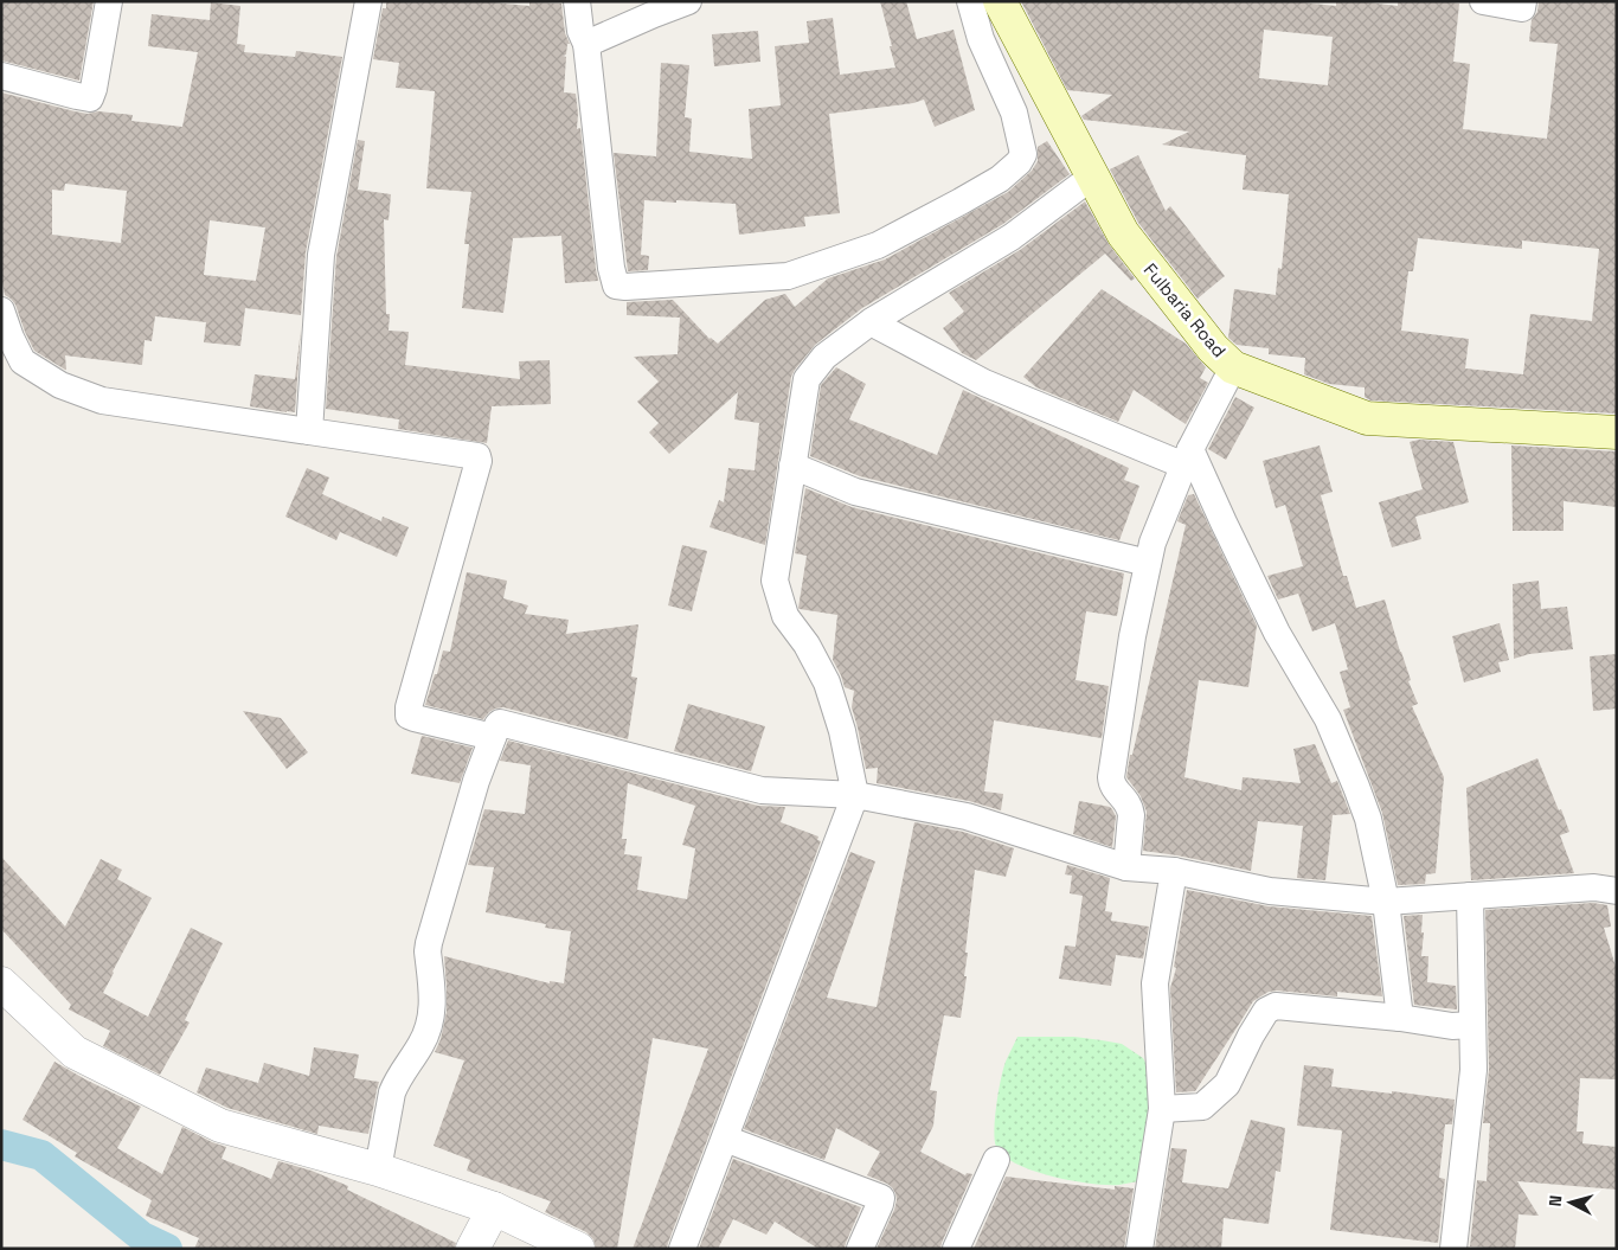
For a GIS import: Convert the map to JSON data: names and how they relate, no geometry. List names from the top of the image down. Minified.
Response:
{"streets":{"main road":["Fulbaria Road"]},"north":"left"}
